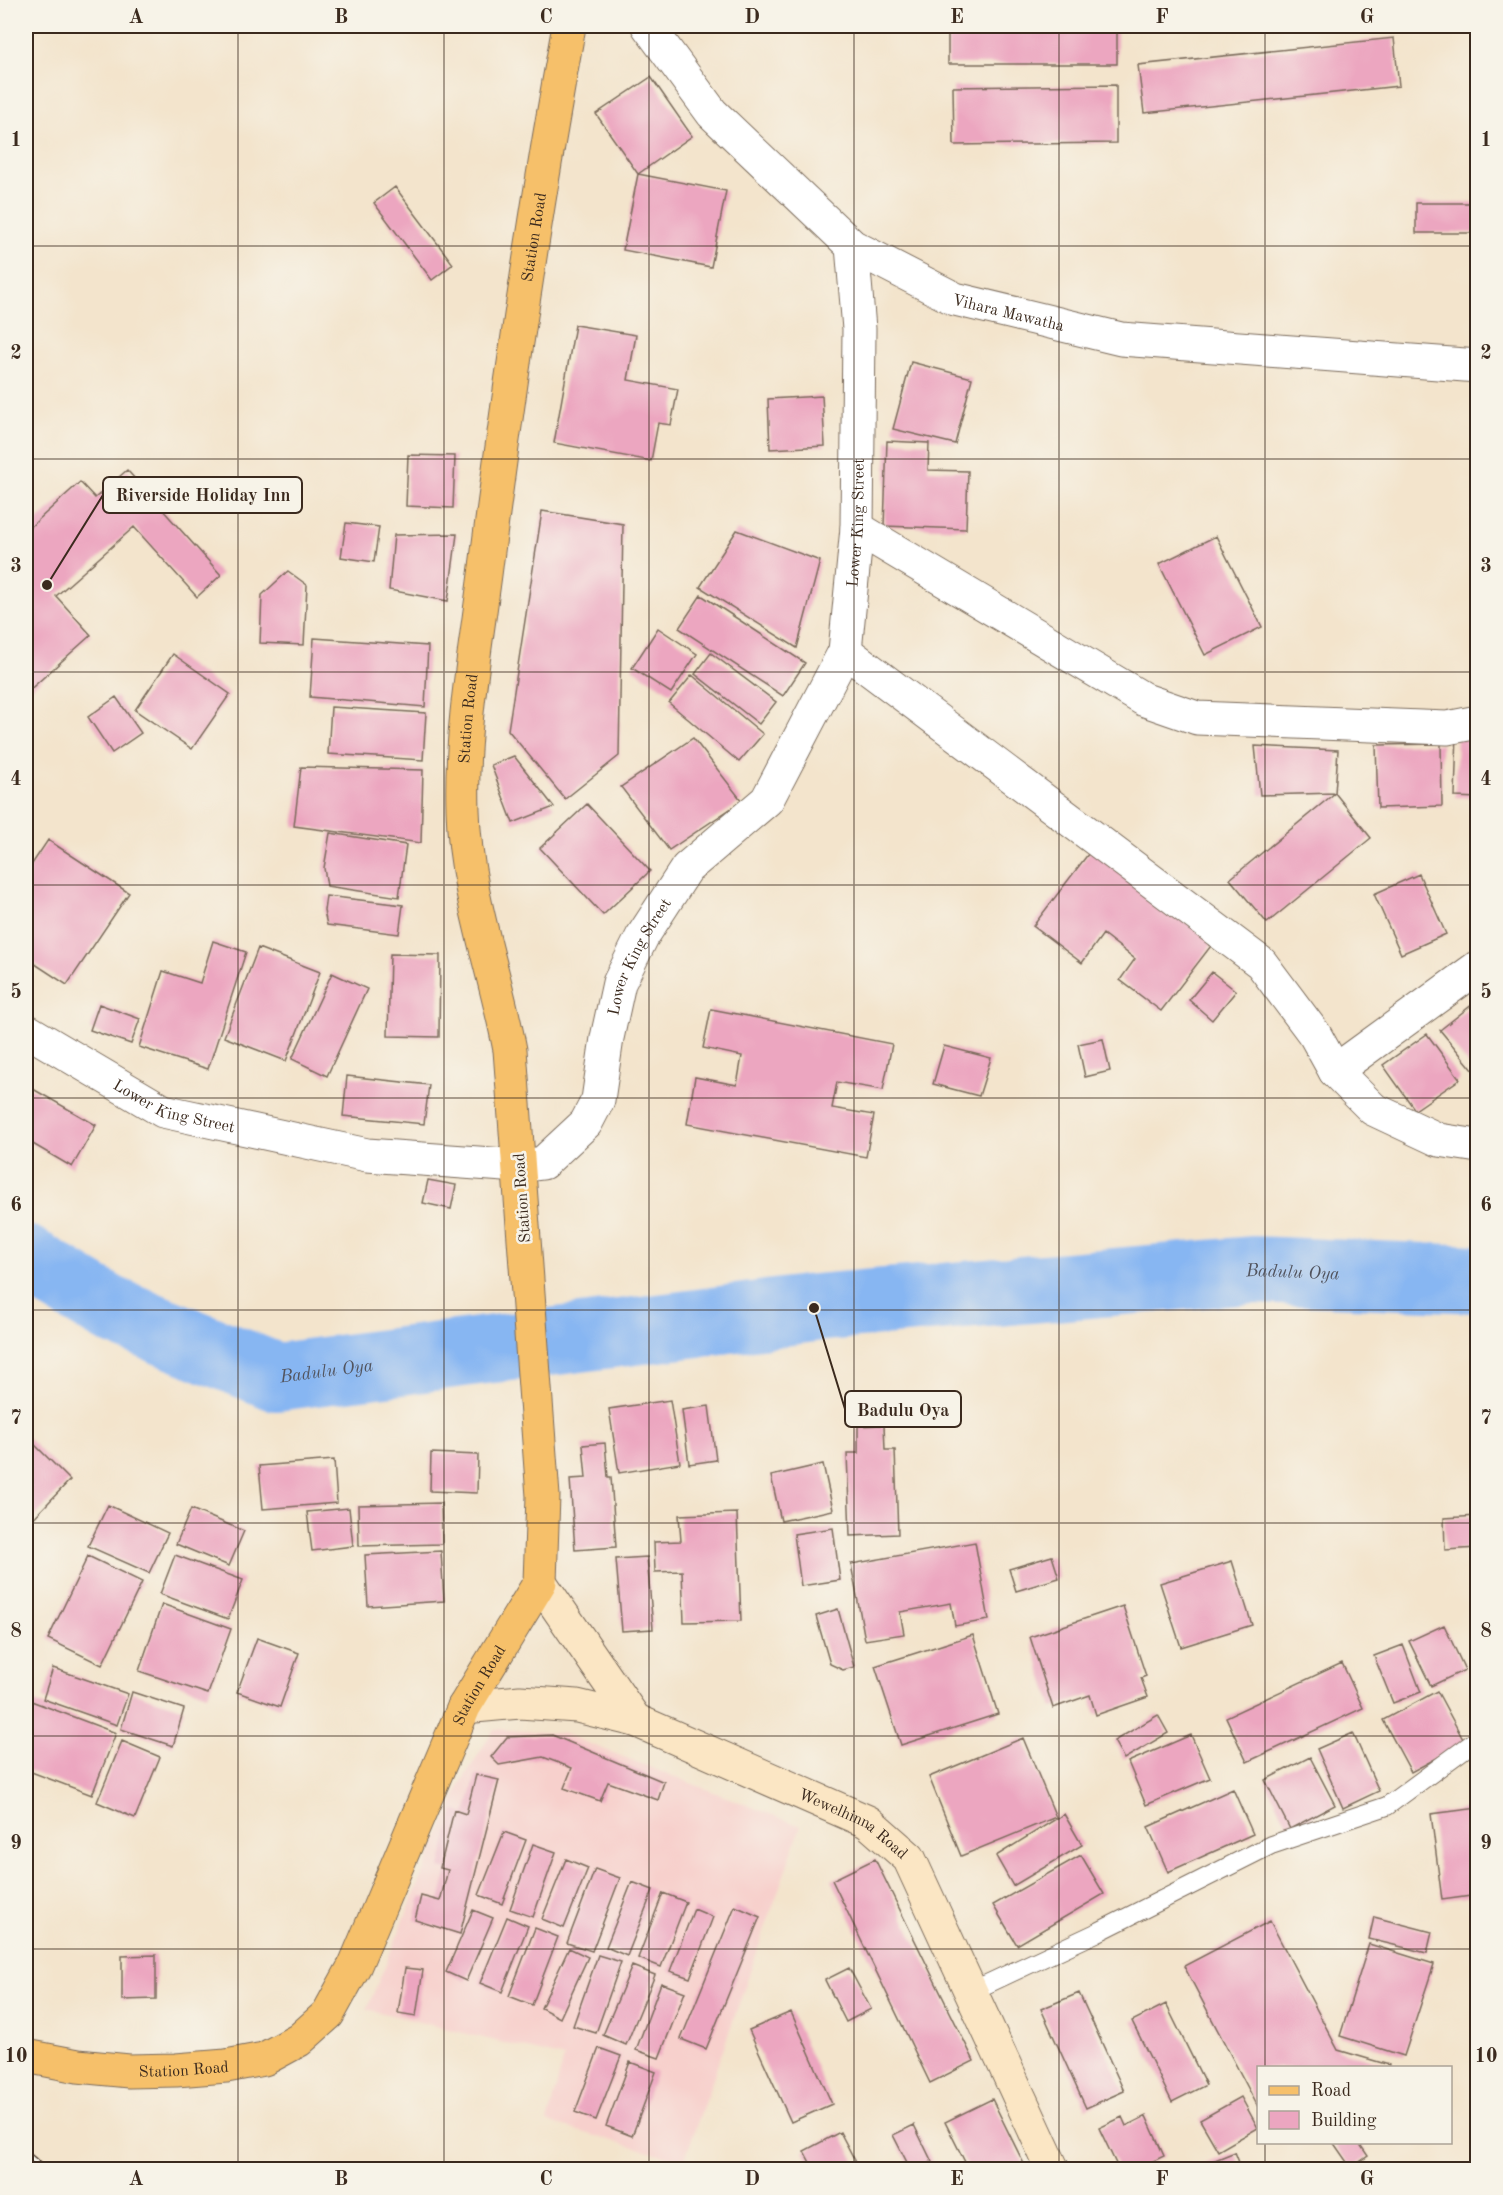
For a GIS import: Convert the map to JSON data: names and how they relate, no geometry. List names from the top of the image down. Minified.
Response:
{"streets":{"main road":["Station Road"],"street":["Vihara Mawatha","Lower King Street","Wewelhinna Road"]},"crossings":[["Station Road","Lower King Street"],["Station Road","Wewelhinna Road"],["Vihara Mawatha","Lower King Street"]],"water":["Badulu Oya"],"places":["Riverside Holiday Inn","Badulu Oya"],"legend":["Road","Building"],"grid":{"columns":["A","B","C","D","E","F","G"],"rows":["1","2","3","4","5","6","7","8","9","10"]}}
